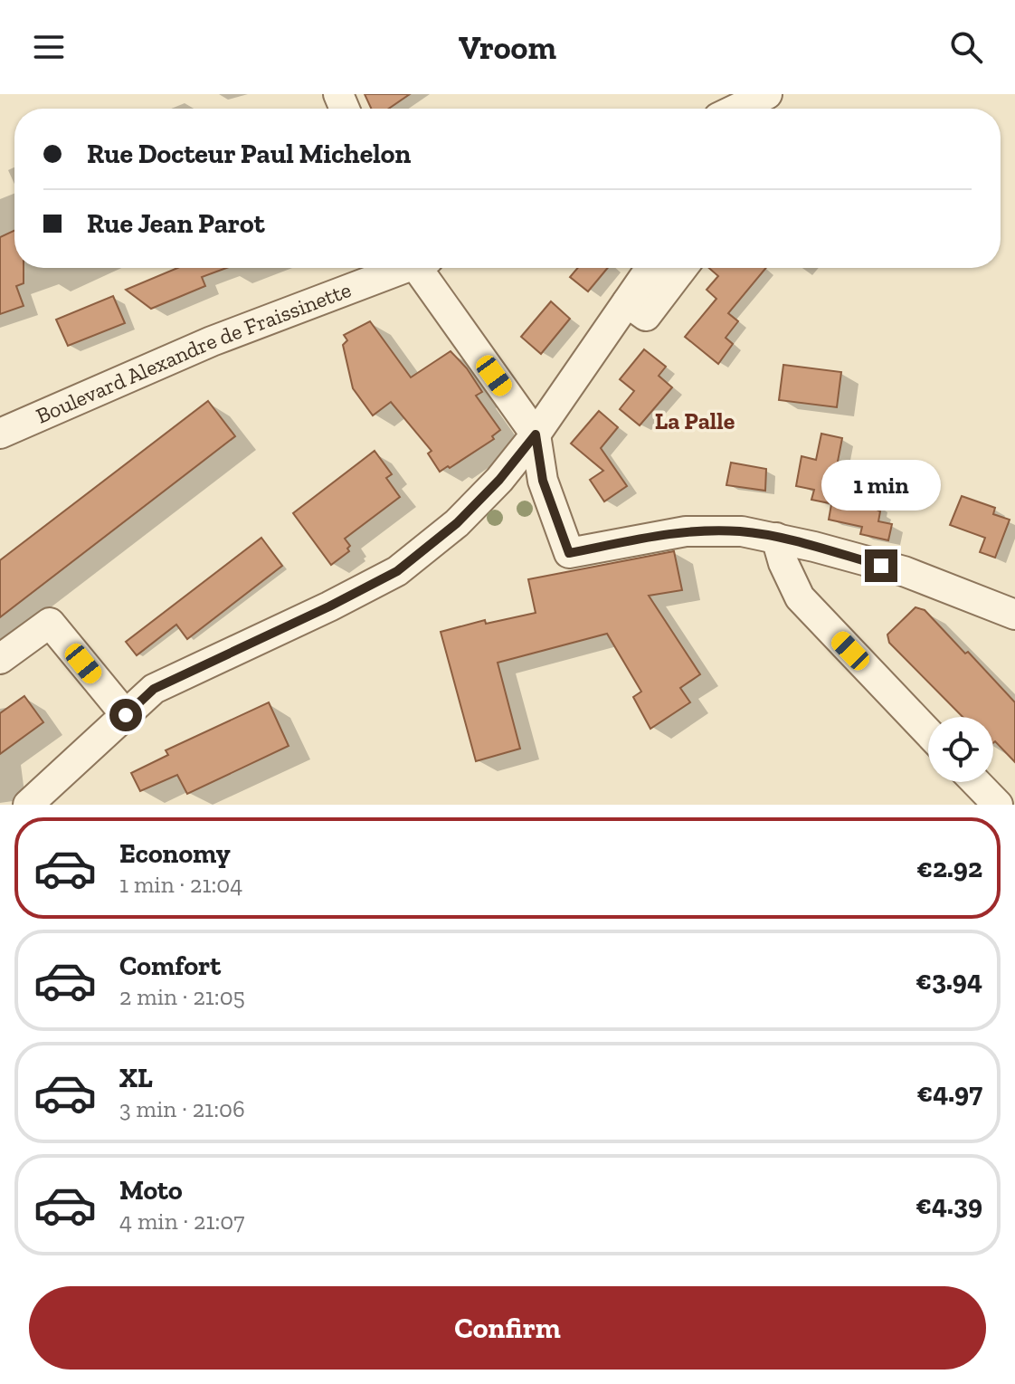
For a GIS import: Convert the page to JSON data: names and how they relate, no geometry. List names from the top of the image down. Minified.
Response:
{"streets":{"street":["Boulevard Alexandre de Fraissinette"]},"districts":["La Palle"],"page":{"header":"Vroom","banner":["Rue Docteur Paul Michelon","Rue Jean Parot"],"bubble":"1 min","list":[{"name":"Economy","note":"1 min · 21:04","value":"€2.92"},{"name":"Comfort","note":"2 min · 21:05","value":"€3.94"},{"name":"XL","note":"3 min · 21:06","value":"€4.97"},{"name":"Moto","note":"4 min · 21:07","value":"€4.39"}],"buttons":"Confirm"}}
